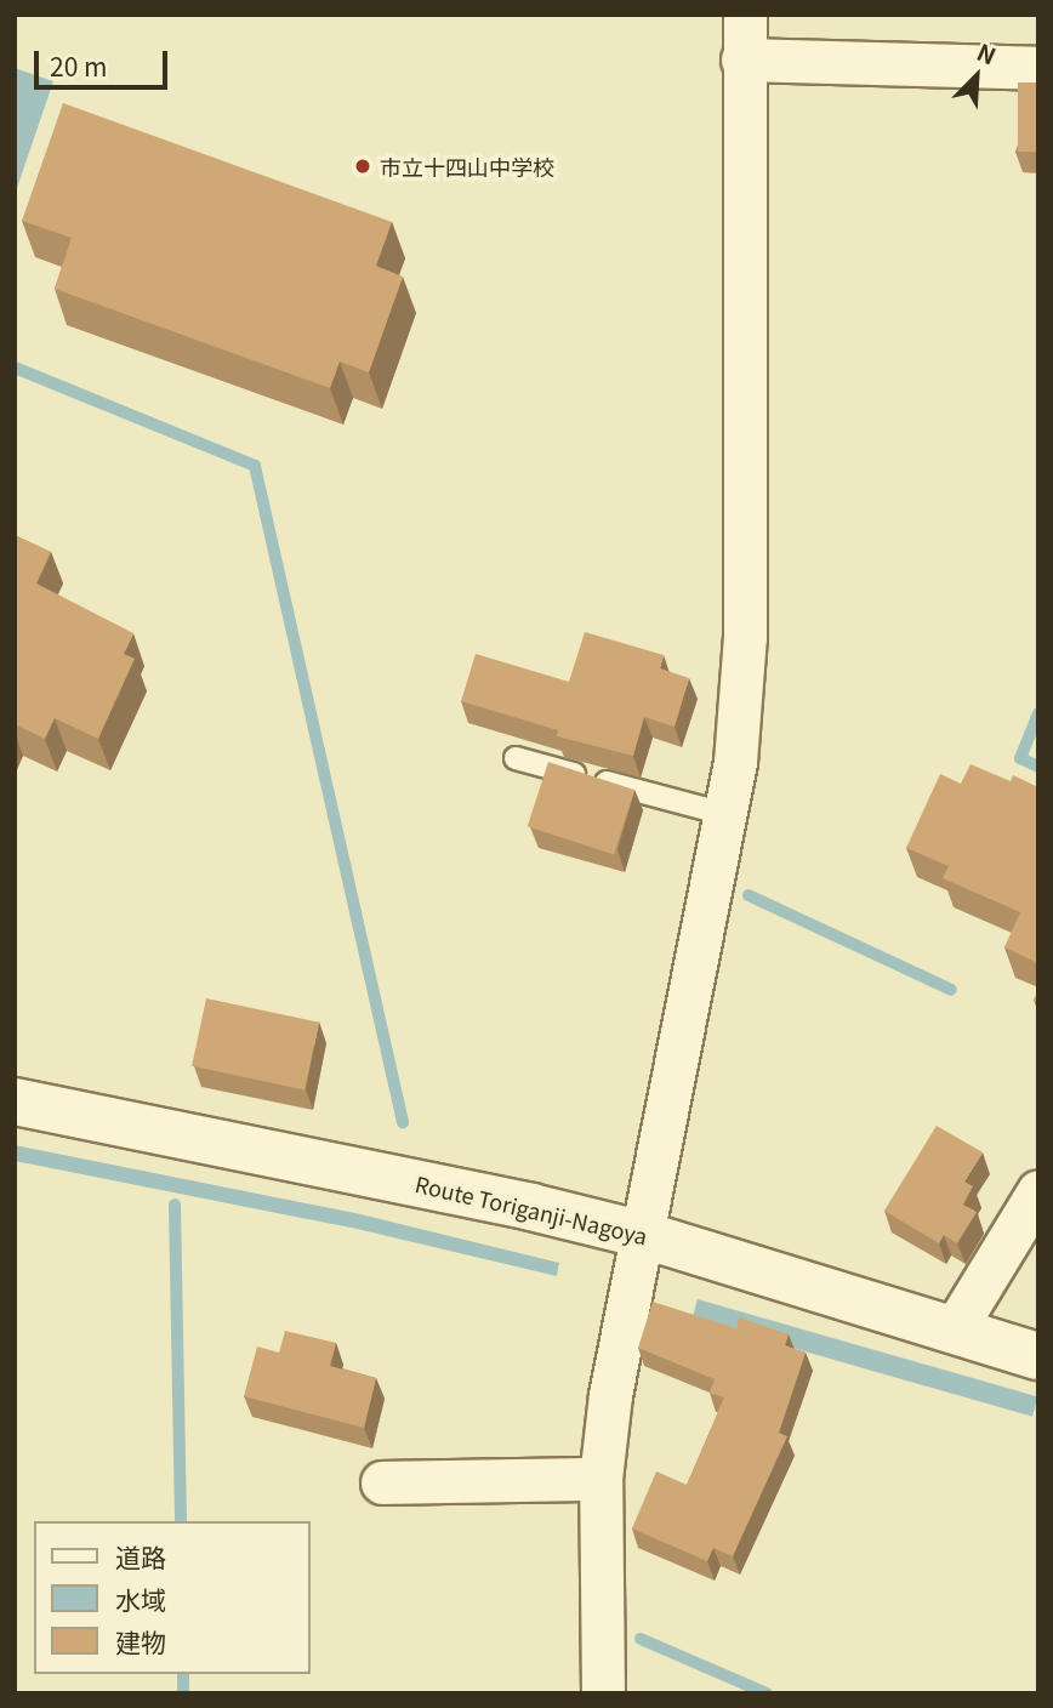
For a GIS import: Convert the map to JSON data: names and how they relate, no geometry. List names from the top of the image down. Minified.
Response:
{"streets":{"main road":["Route Toriganji-Nagoya"]},"places":["市立十四山中学校"],"legend":["道路","水域","建物"],"scale_bar":"20 m","north":"top right"}
